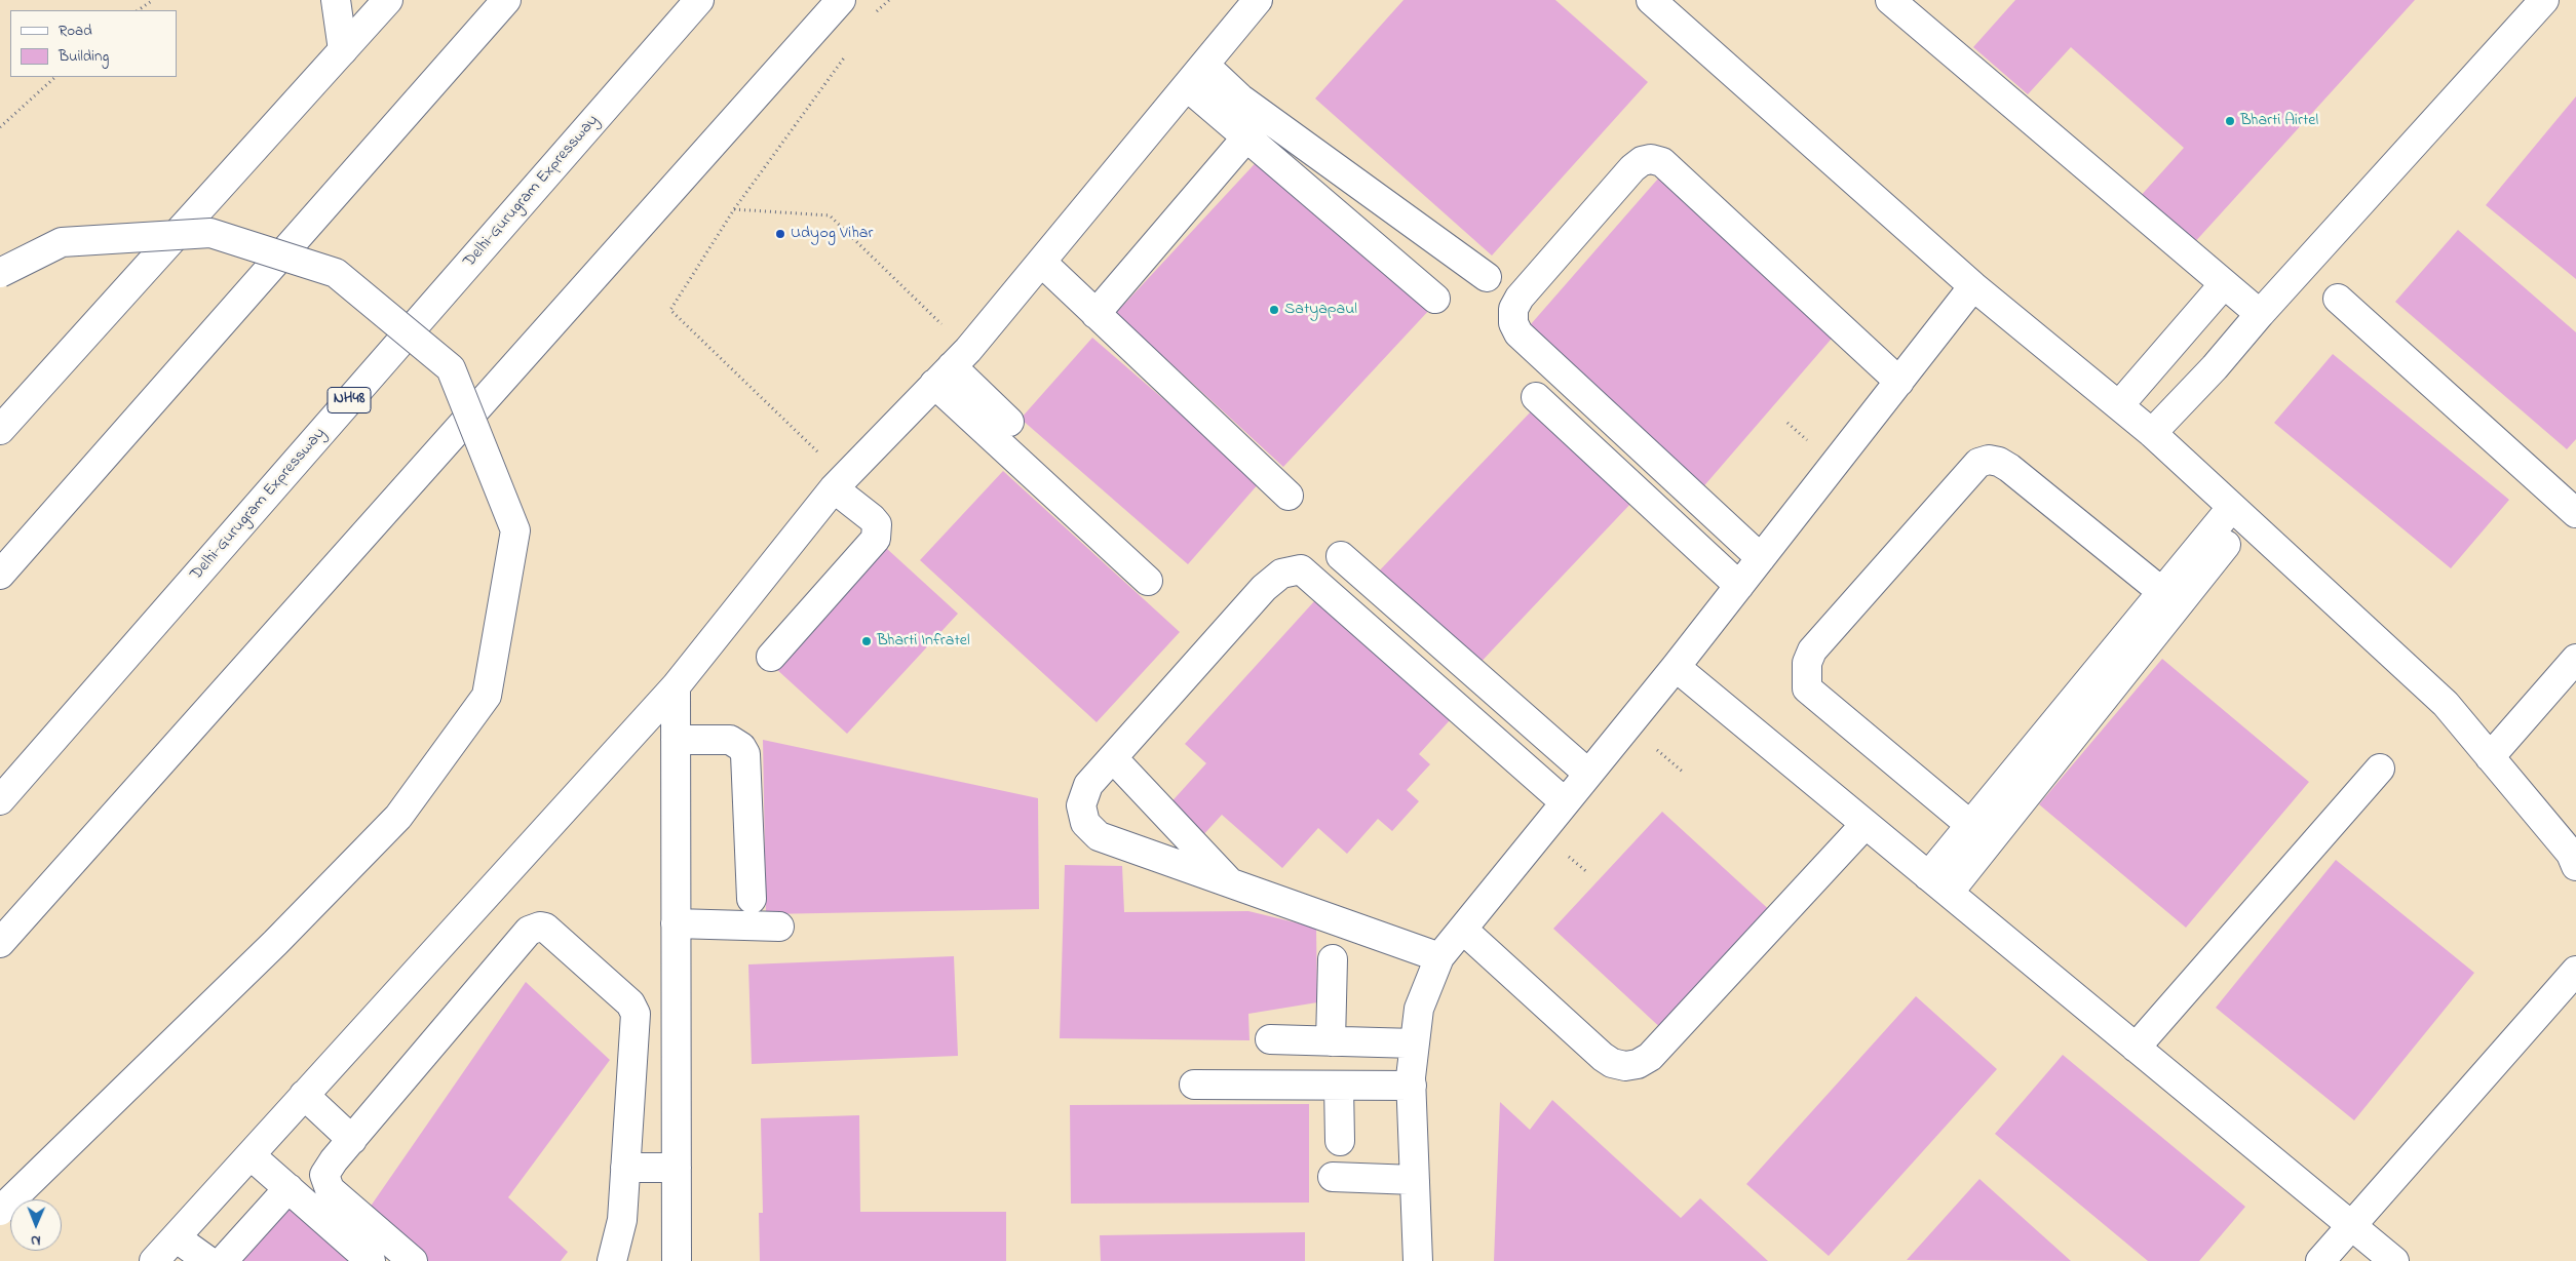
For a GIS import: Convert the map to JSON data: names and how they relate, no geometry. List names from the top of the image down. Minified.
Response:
{"streets":{"main road":["Delhi-Gurugram Expressway","NH48"]},"places":["Bharti Airtel","Udyog Vihar","Satyapaul","Bharti Infratel"],"legend":["Road","Building"],"north":"bottom"}
